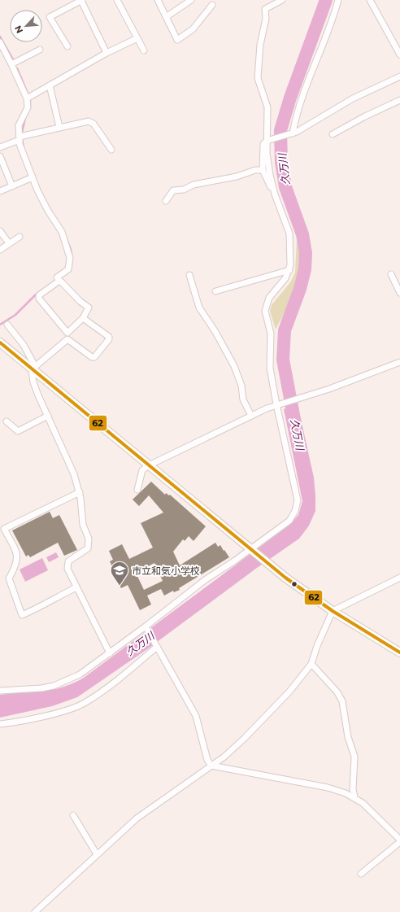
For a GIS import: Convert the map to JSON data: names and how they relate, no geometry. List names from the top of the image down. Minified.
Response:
{"water":["久万川"],"places":{"school or university":["市立和気小学校"]},"lines":["transit line 62"],"north":"bottom left"}
